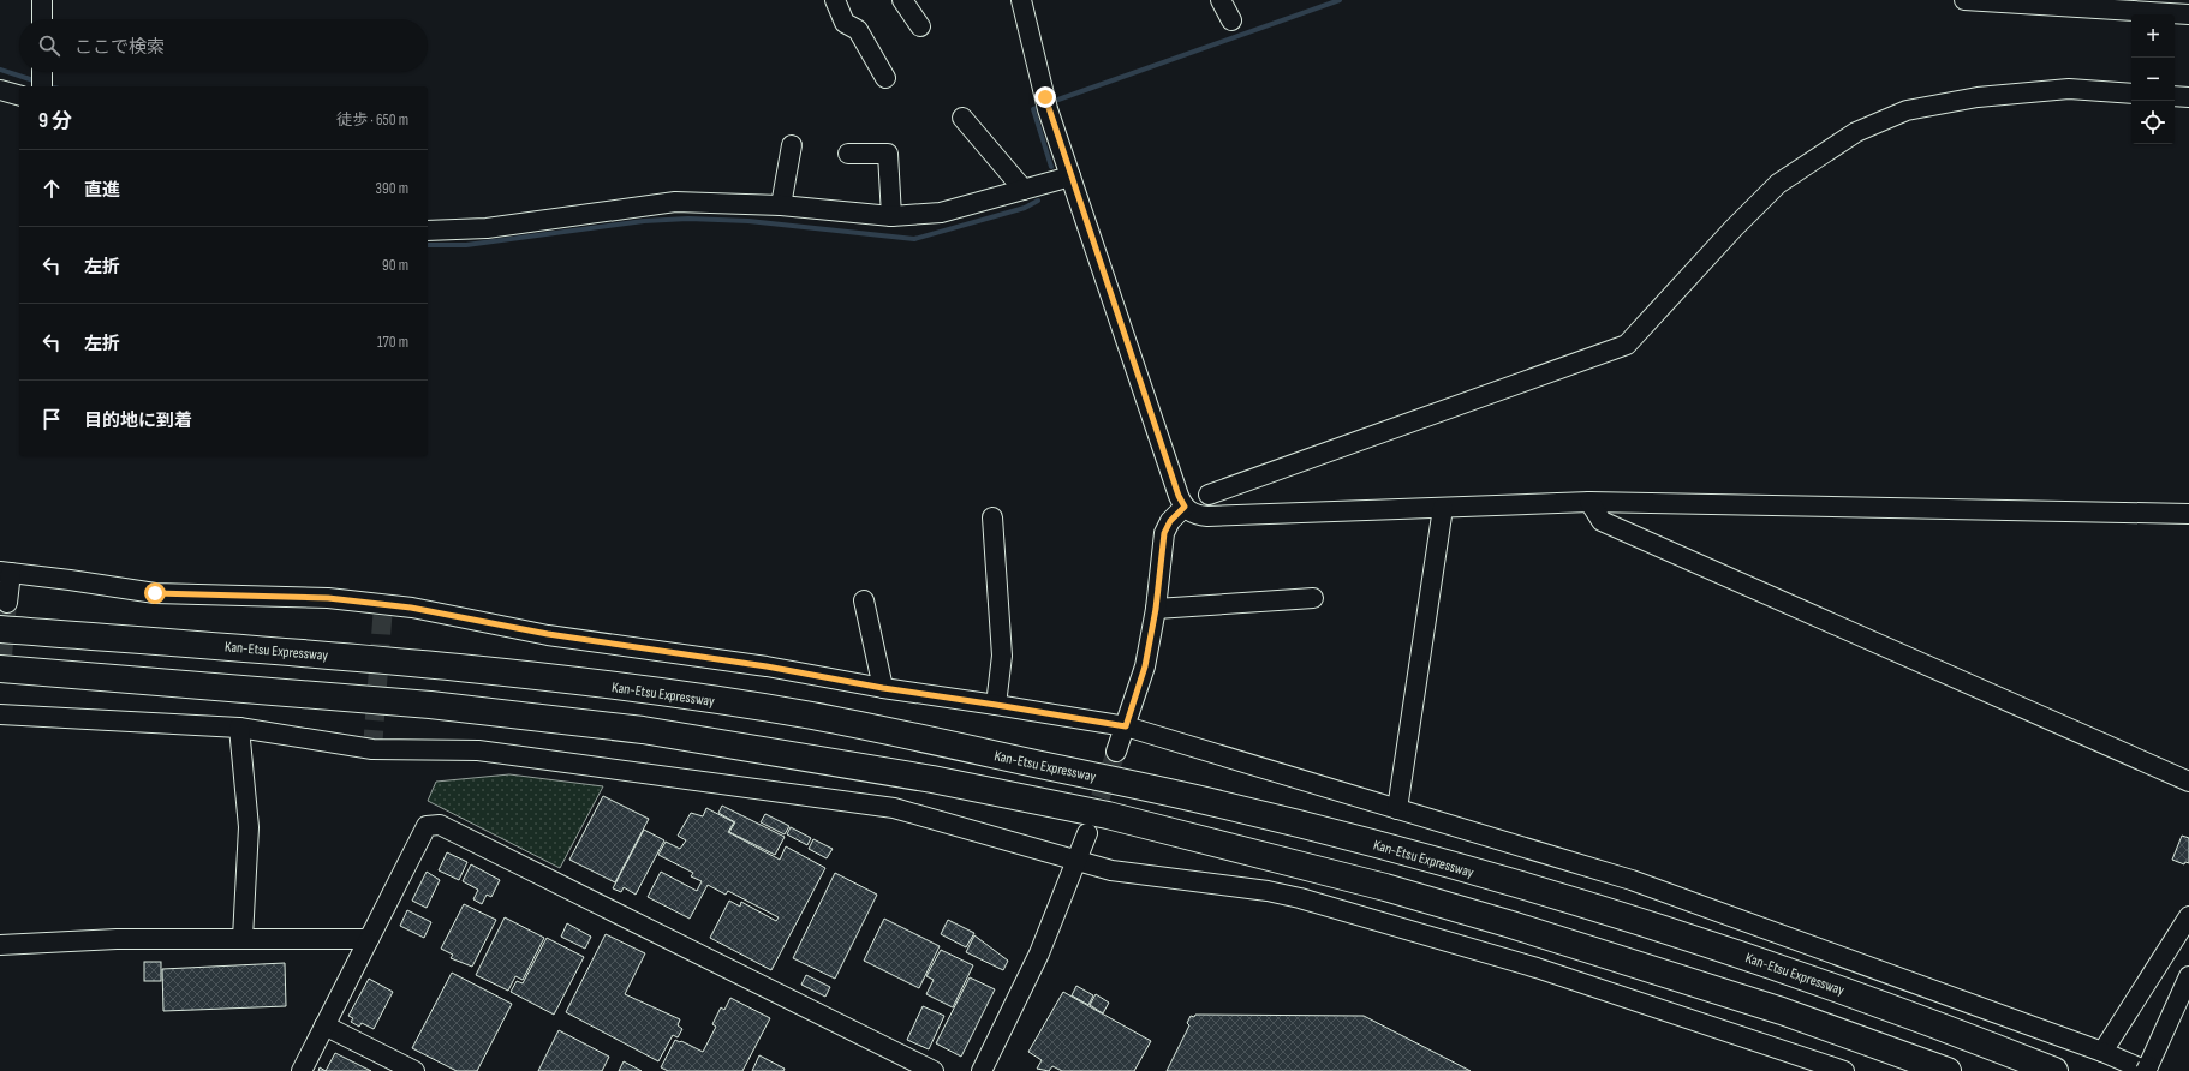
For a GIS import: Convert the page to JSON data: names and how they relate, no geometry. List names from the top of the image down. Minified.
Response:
{"streets":{"highway":["Kan-Etsu Expressway"]},"page":{"map_buttons":["+","−"],"search":"ここで検索","heading":["9 分","徒歩 · 650 m"],"list":[["直進","390 m"],["左折","90 m"],["左折","170 m"],"目的地に到着"]}}
